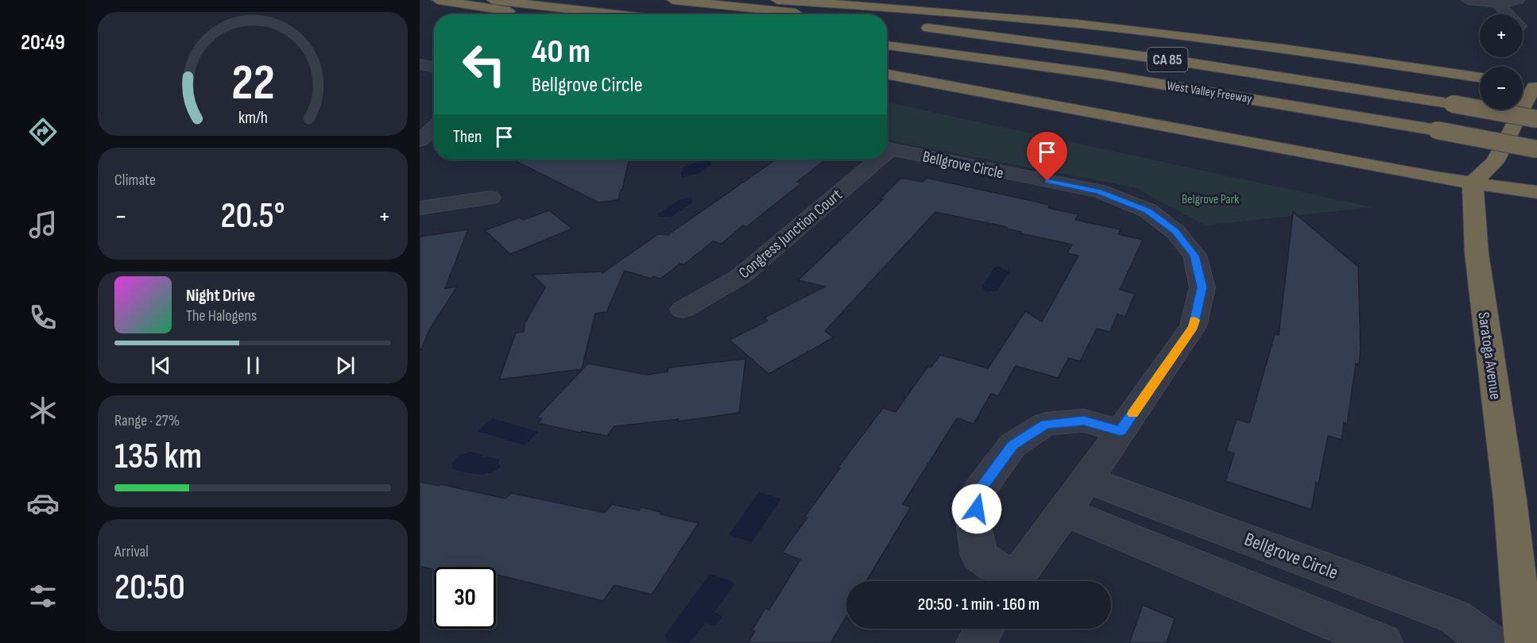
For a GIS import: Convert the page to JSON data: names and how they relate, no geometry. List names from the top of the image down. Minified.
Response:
{"streets":{"highway":["CA 85","West Valley Freeway","Saratoga Avenue"],"street":["Bellgrove Circle","Congress Junction Court"]},"parks":["Belgrove Park"],"page":{"tabs":"20:49","map_buttons":["+","−"],"turn":["40 m","Bellgrove Circle"],"then":"Then","tile":["Climate",["Range · 27%","135 km"],["Arrival","20:50"]],"heat":["−","20.5°","+"],"song":["Night Drive","The Halogens"],"limit":"30","trip":"20:50 · 1 min · 160 m","gauge":["22","km/h"]}}
